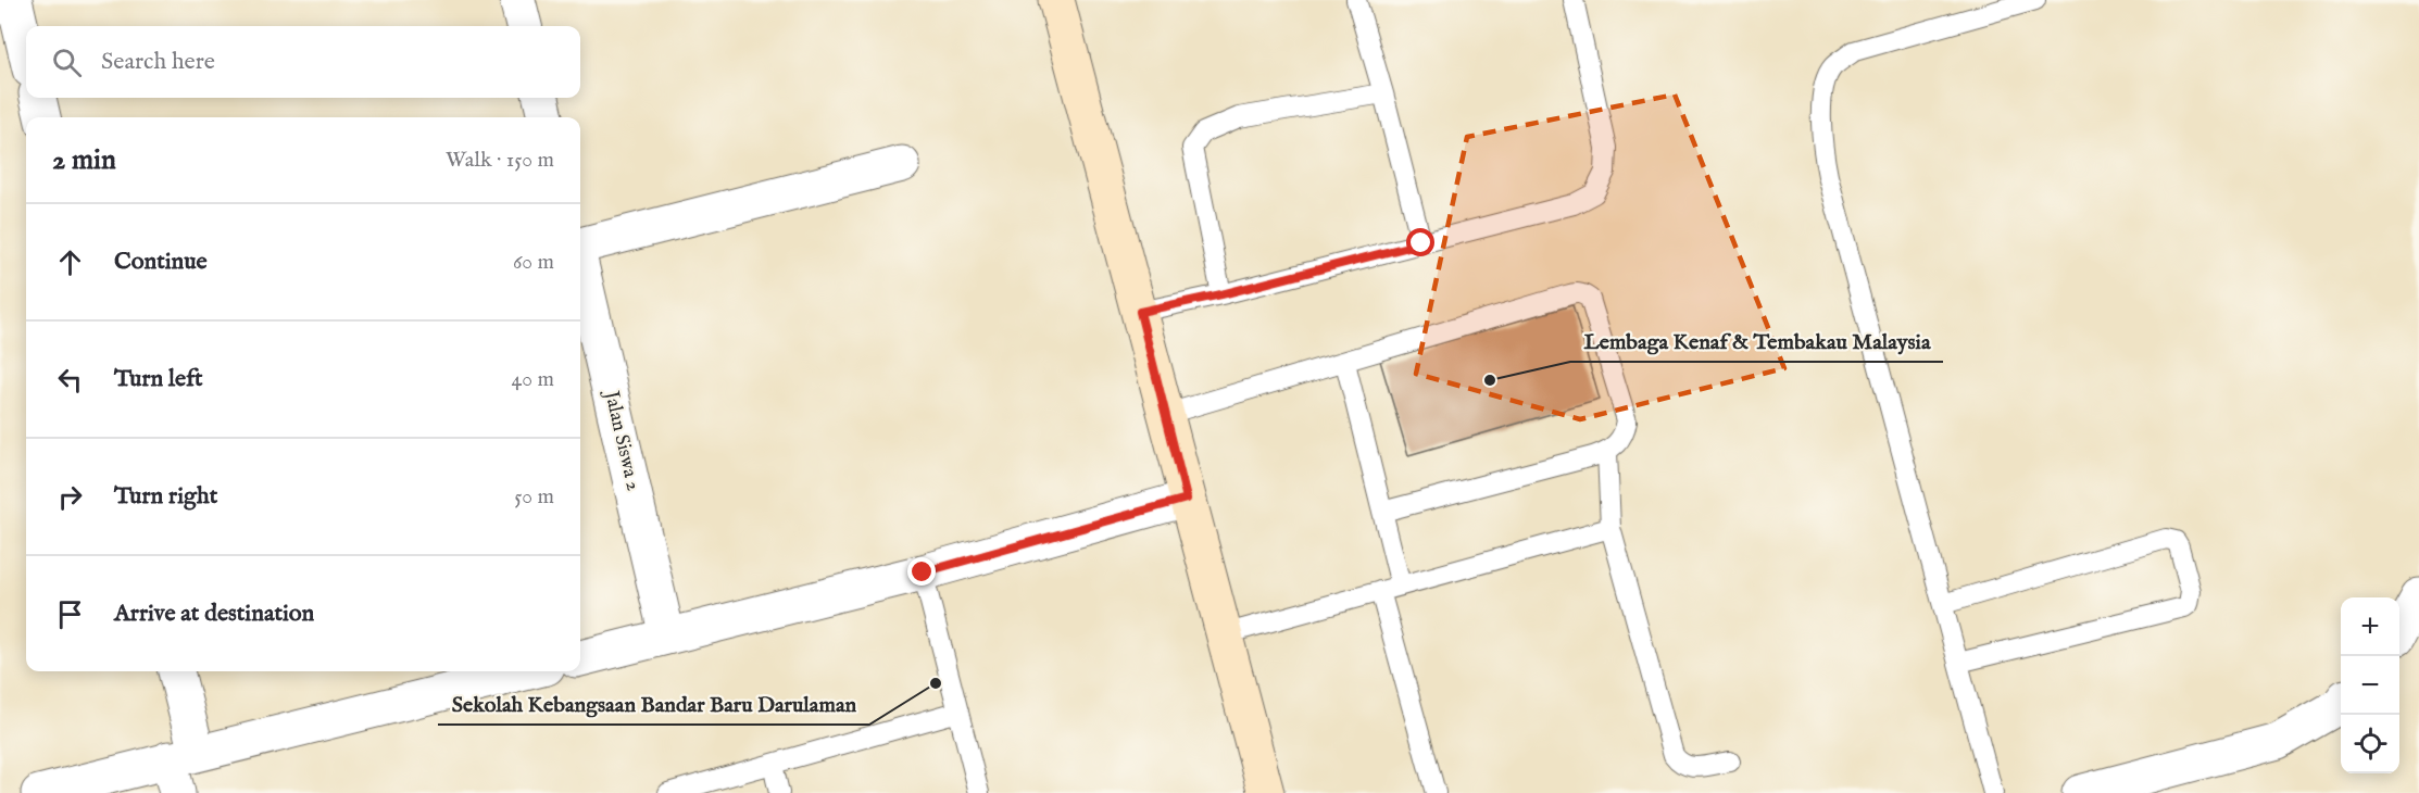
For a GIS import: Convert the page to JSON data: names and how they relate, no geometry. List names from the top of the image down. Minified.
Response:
{"streets":{"street":["Jalan Siswa 2"]},"places":["Lembaga Kenaf & Tembakau Malaysia","Sekolah Kebangsaan Bandar Baru Darulaman"],"page":{"search":"Search here","heading":["2 min","Walk · 150 m"],"list":[["Continue","60 m"],["Turn left","40 m"],["Turn right","50 m"],"Arrive at destination"],"map_buttons":["+","−"]}}
